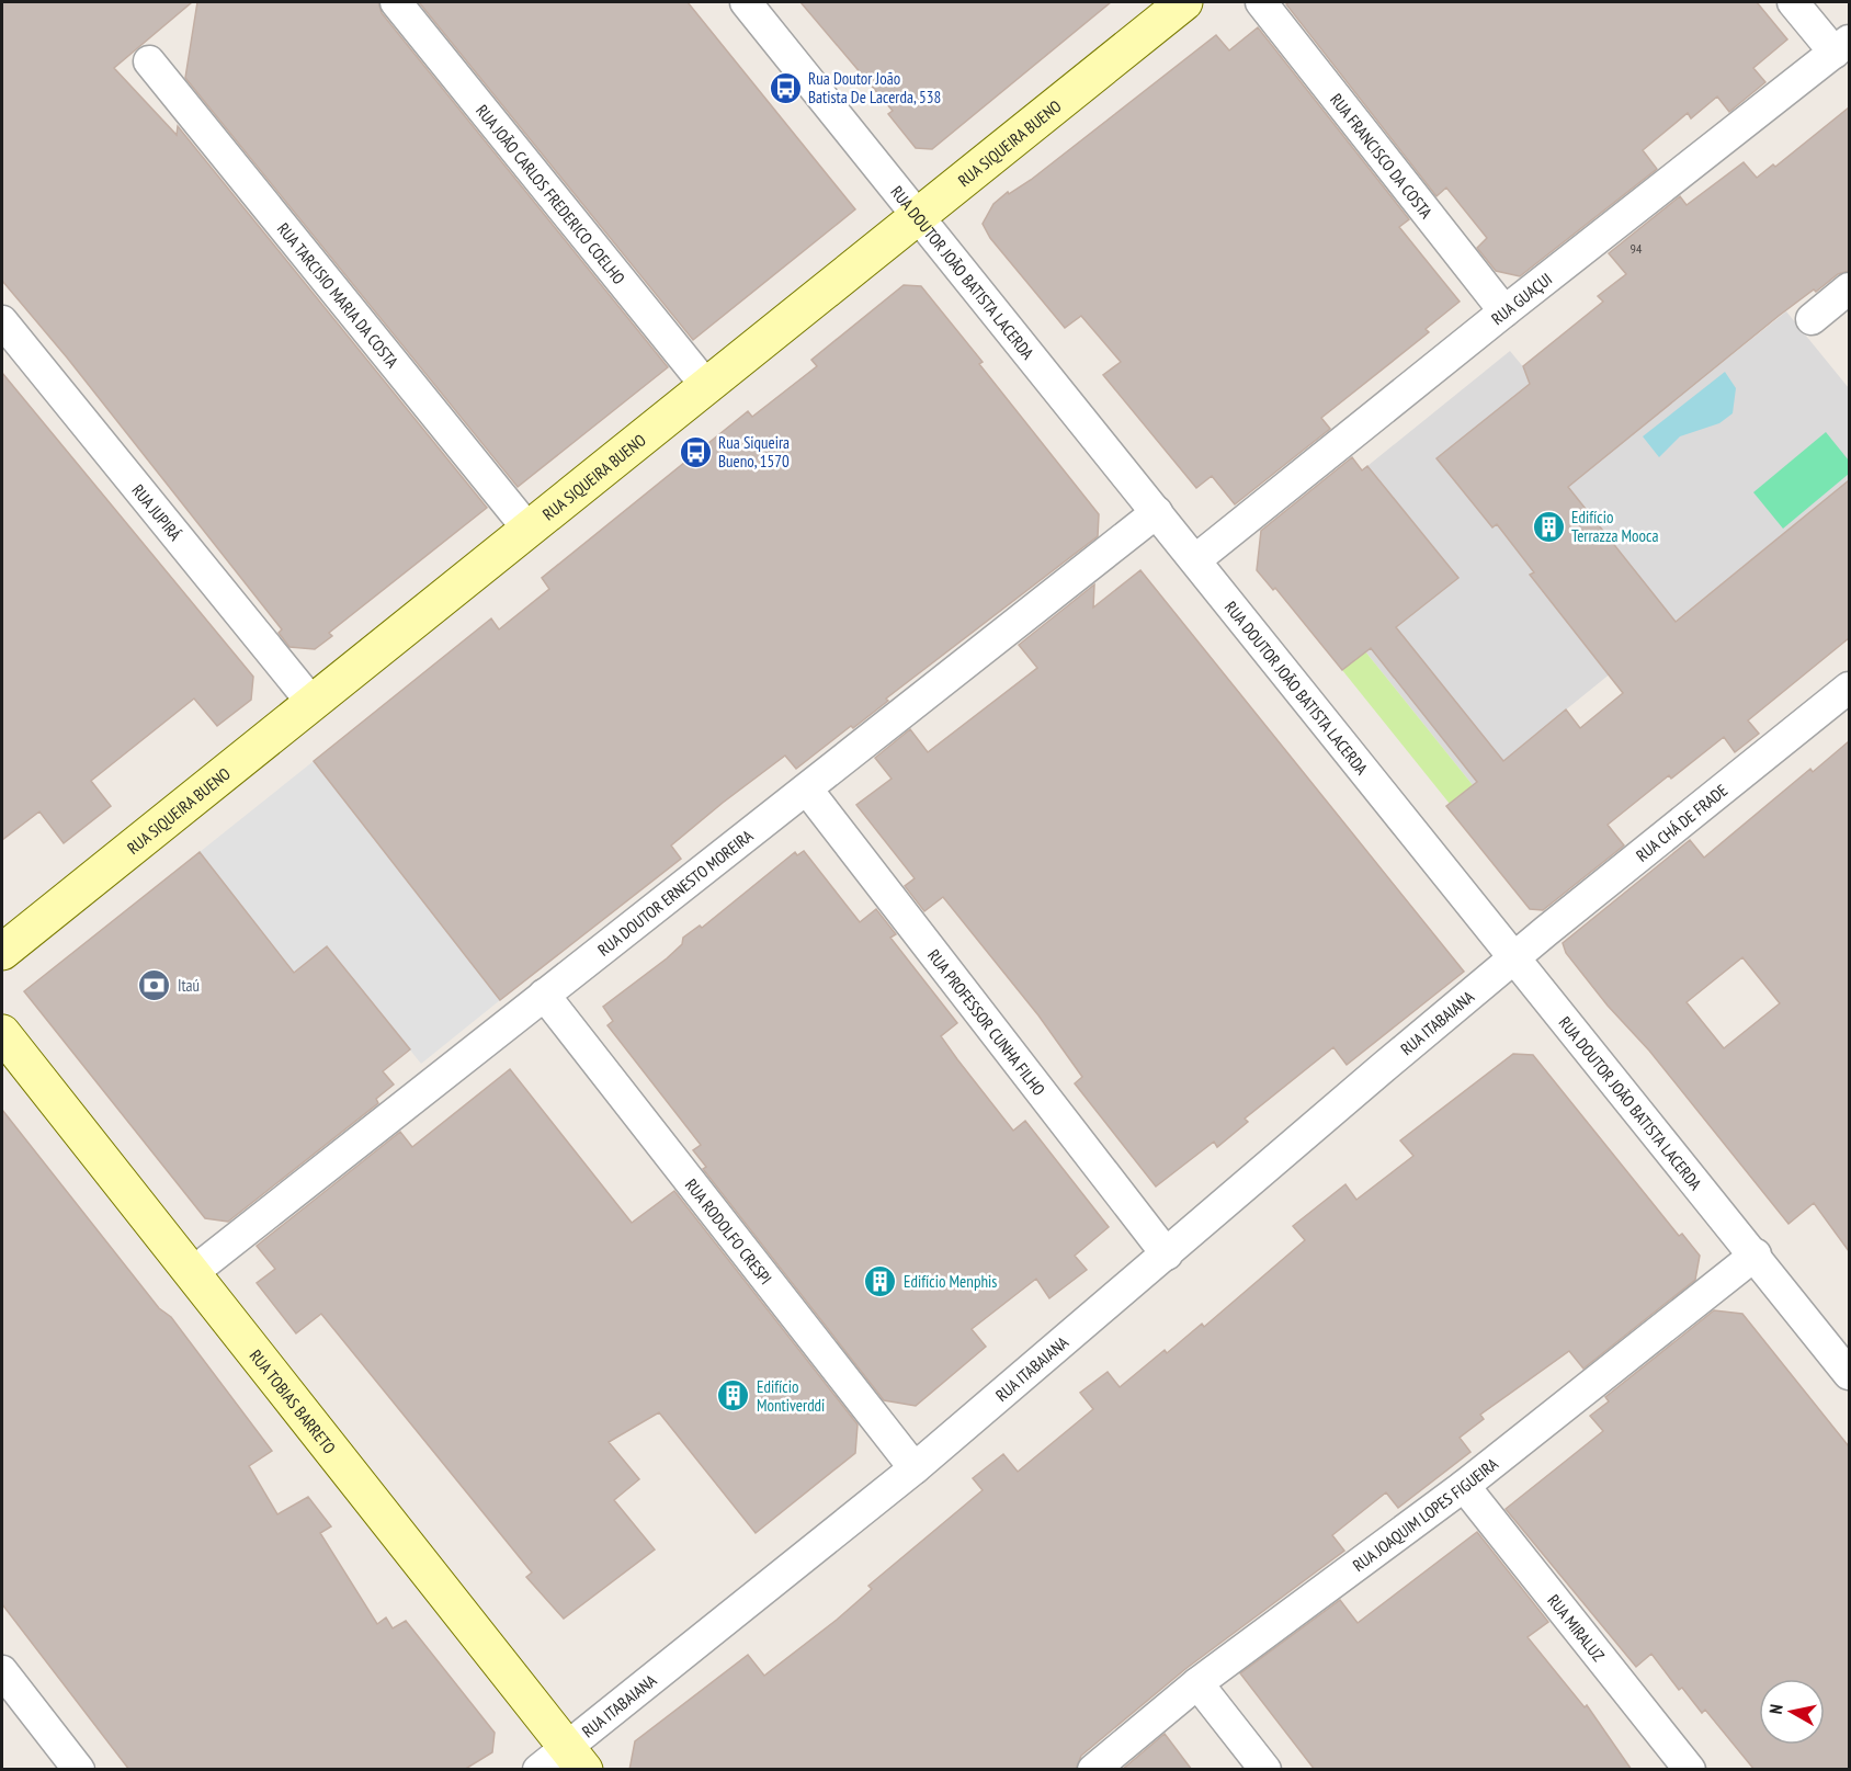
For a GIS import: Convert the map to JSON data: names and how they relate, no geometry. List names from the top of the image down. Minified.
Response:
{"streets":{"main road":["RUA SIQUEIRA BUENO","RUA TOBIAS BARRETO"],"street":["RUA FRANCISCO DA COSTA","RUA JOÃO CARLOS FREDERICO COELHO","RUA DOUTOR JOÃO BATISTA LACERDA","RUA TARCISIO MARIA DA COSTA","RUA GUAÇUI","RUA JUPIRÁ","RUA CHÁ DE FRADE","RUA DOUTOR ERNESTO MOREIRA","RUA PROFESSOR CUNHA FILHO","RUA ITABAIANA","RUA RODOLFO CRESPI","RUA JOAQUIM LOPES FIGUEIRA","RUA MIRALUZ"]},"crossings":[["RUA SIQUEIRA BUENO","RUA JOÃO CARLOS FREDERICO COELHO"],["RUA SIQUEIRA BUENO","RUA DOUTOR JOÃO BATISTA LACERDA"],["RUA SIQUEIRA BUENO","RUA TARCISIO MARIA DA COSTA"],["RUA SIQUEIRA BUENO","RUA JUPIRÁ"],["RUA FRANCISCO DA COSTA","RUA GUAÇUI"],["RUA DOUTOR JOÃO BATISTA LACERDA","RUA GUAÇUI"],["RUA DOUTOR JOÃO BATISTA LACERDA","RUA CHÁ DE FRADE"],["RUA DOUTOR JOÃO BATISTA LACERDA","RUA DOUTOR ERNESTO MOREIRA"],["RUA DOUTOR JOÃO BATISTA LACERDA","RUA ITABAIANA"],["RUA DOUTOR JOÃO BATISTA LACERDA","RUA JOAQUIM LOPES FIGUEIRA"],["RUA CHÁ DE FRADE","RUA ITABAIANA"],["RUA DOUTOR ERNESTO MOREIRA","RUA PROFESSOR CUNHA FILHO"],["RUA DOUTOR ERNESTO MOREIRA","RUA RODOLFO CRESPI"],["RUA DOUTOR ERNESTO MOREIRA","RUA TOBIAS BARRETO"],["RUA PROFESSOR CUNHA FILHO","RUA ITABAIANA"],["RUA ITABAIANA","RUA RODOLFO CRESPI"],["RUA ITABAIANA","RUA TOBIAS BARRETO"],["RUA JOAQUIM LOPES FIGUEIRA","RUA MIRALUZ"]],"places":{"bus stop":["Rua Doutor João Batista De Lacerda, 538","Rua Siqueira Bueno, 1570"],"building":["Edifício Terrazza Mooca","Edifício Menphis","Edifício Montiverddi"],"bank":["Itaú"]},"house_numbers":["94"],"north":"left"}
